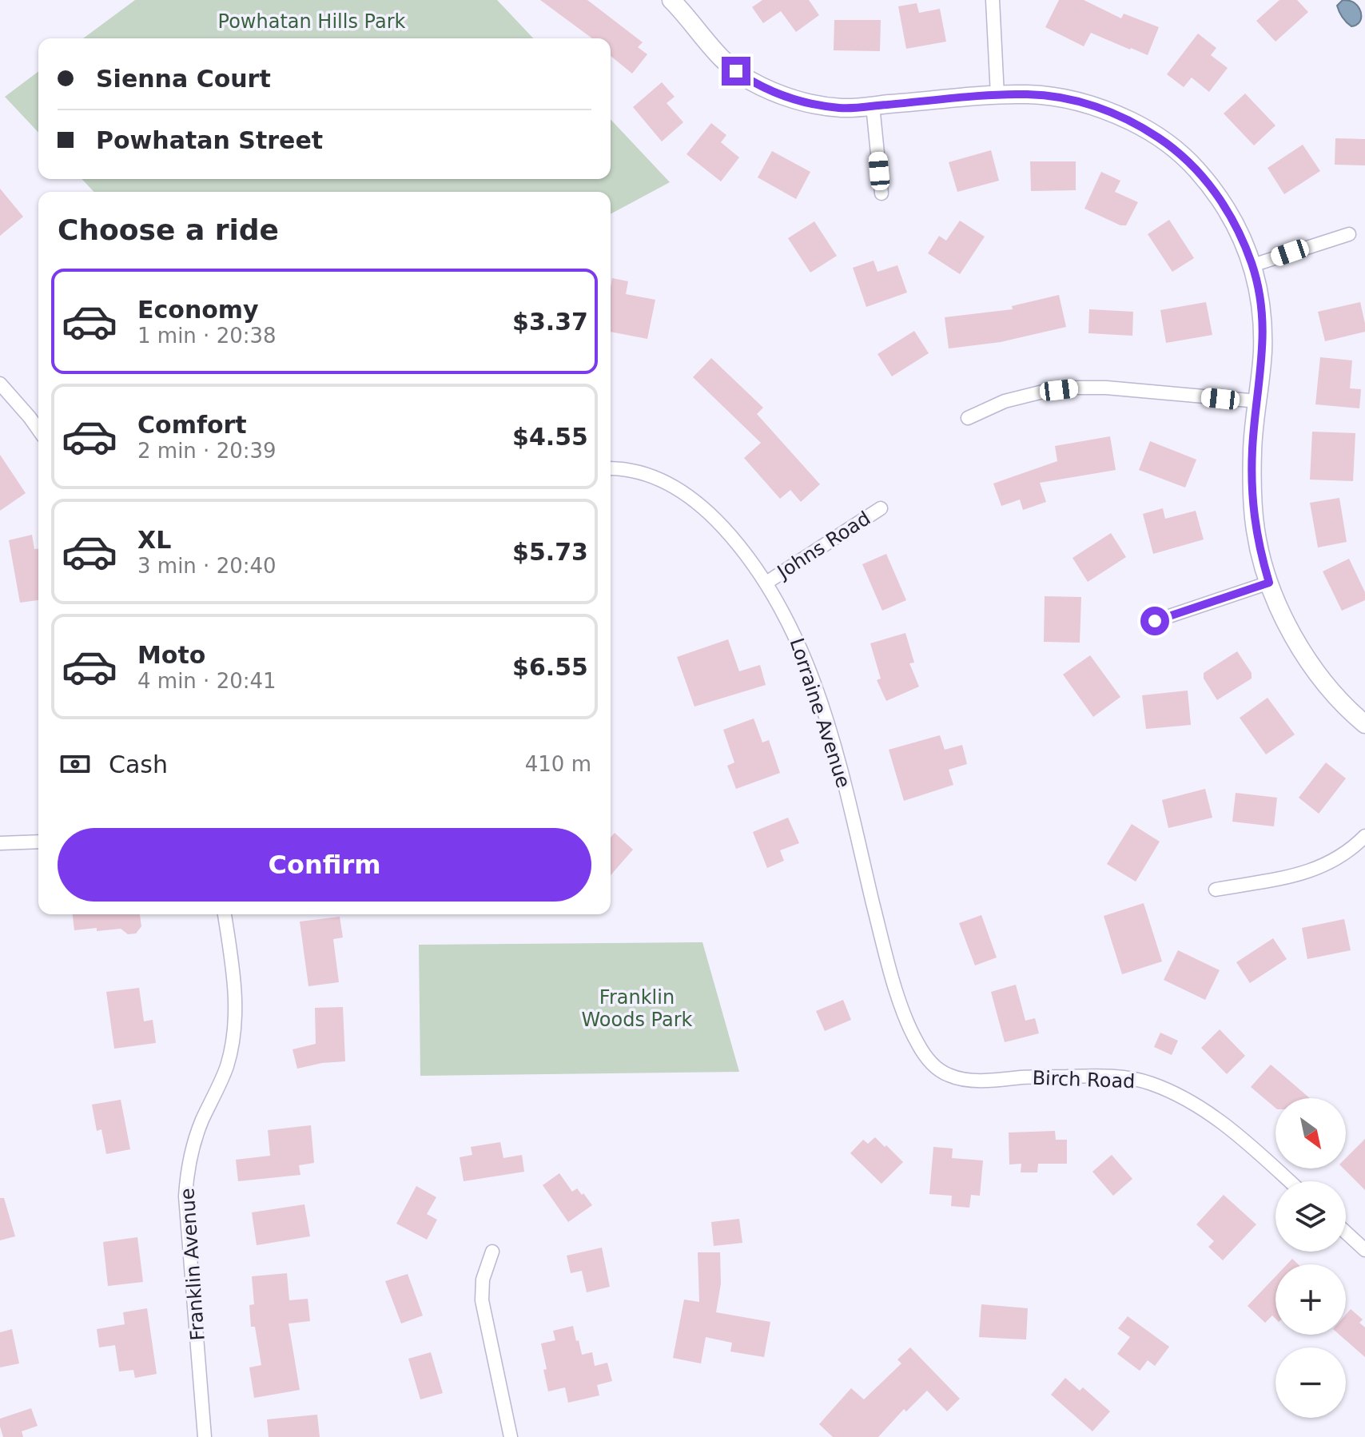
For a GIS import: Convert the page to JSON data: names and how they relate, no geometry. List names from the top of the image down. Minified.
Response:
{"streets":{"street":["Johns Road","Lorraine Avenue","Birch Road","Franklin Avenue"]},"crossings":[["Johns Road","Lorraine Avenue"],["Lorraine Avenue","Birch Road"]],"parks":["Powhatan Hills Park","Franklin Woods Park"],"north":"bottom right","page":{"banner":["Sienna Court","Powhatan Street"],"heading":"Choose a ride","list":[{"name":"Economy","note":"1 min · 20:38","value":"$3.37"},{"name":"Comfort","note":"2 min · 20:39","value":"$4.55"},{"name":"XL","note":"3 min · 20:40","value":"$5.73"},{"name":"Moto","note":"4 min · 20:41","value":"$6.55"}],"pay":["Cash","410 m"],"buttons":"Confirm","map_buttons":["+","−"]}}
